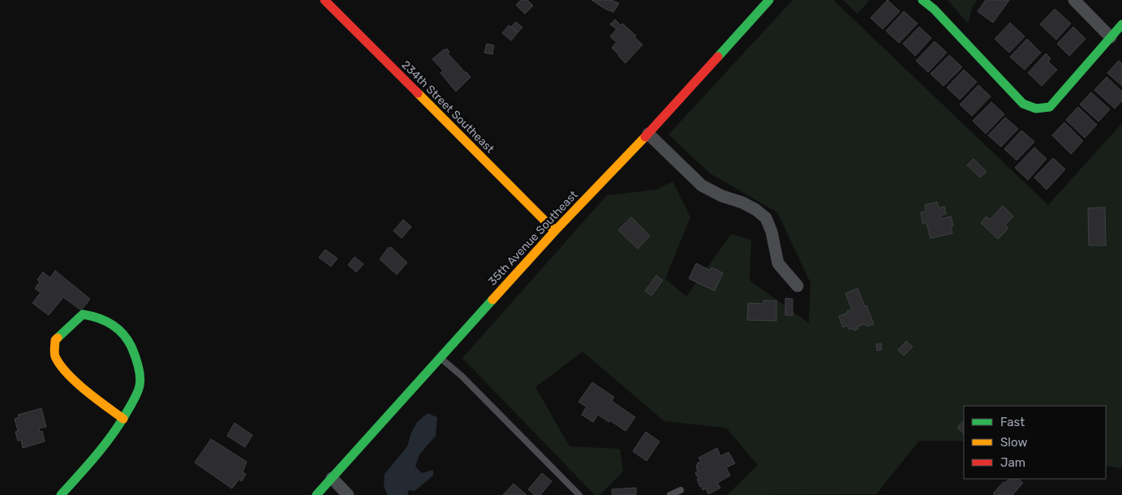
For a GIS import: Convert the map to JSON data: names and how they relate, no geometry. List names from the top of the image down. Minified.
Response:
{"streets":{"street":["234th Street Southeast","35th Avenue Southeast"]},"crossings":[["234th Street Southeast","35th Avenue Southeast"]],"legend":["Fast","Slow","Jam"]}
